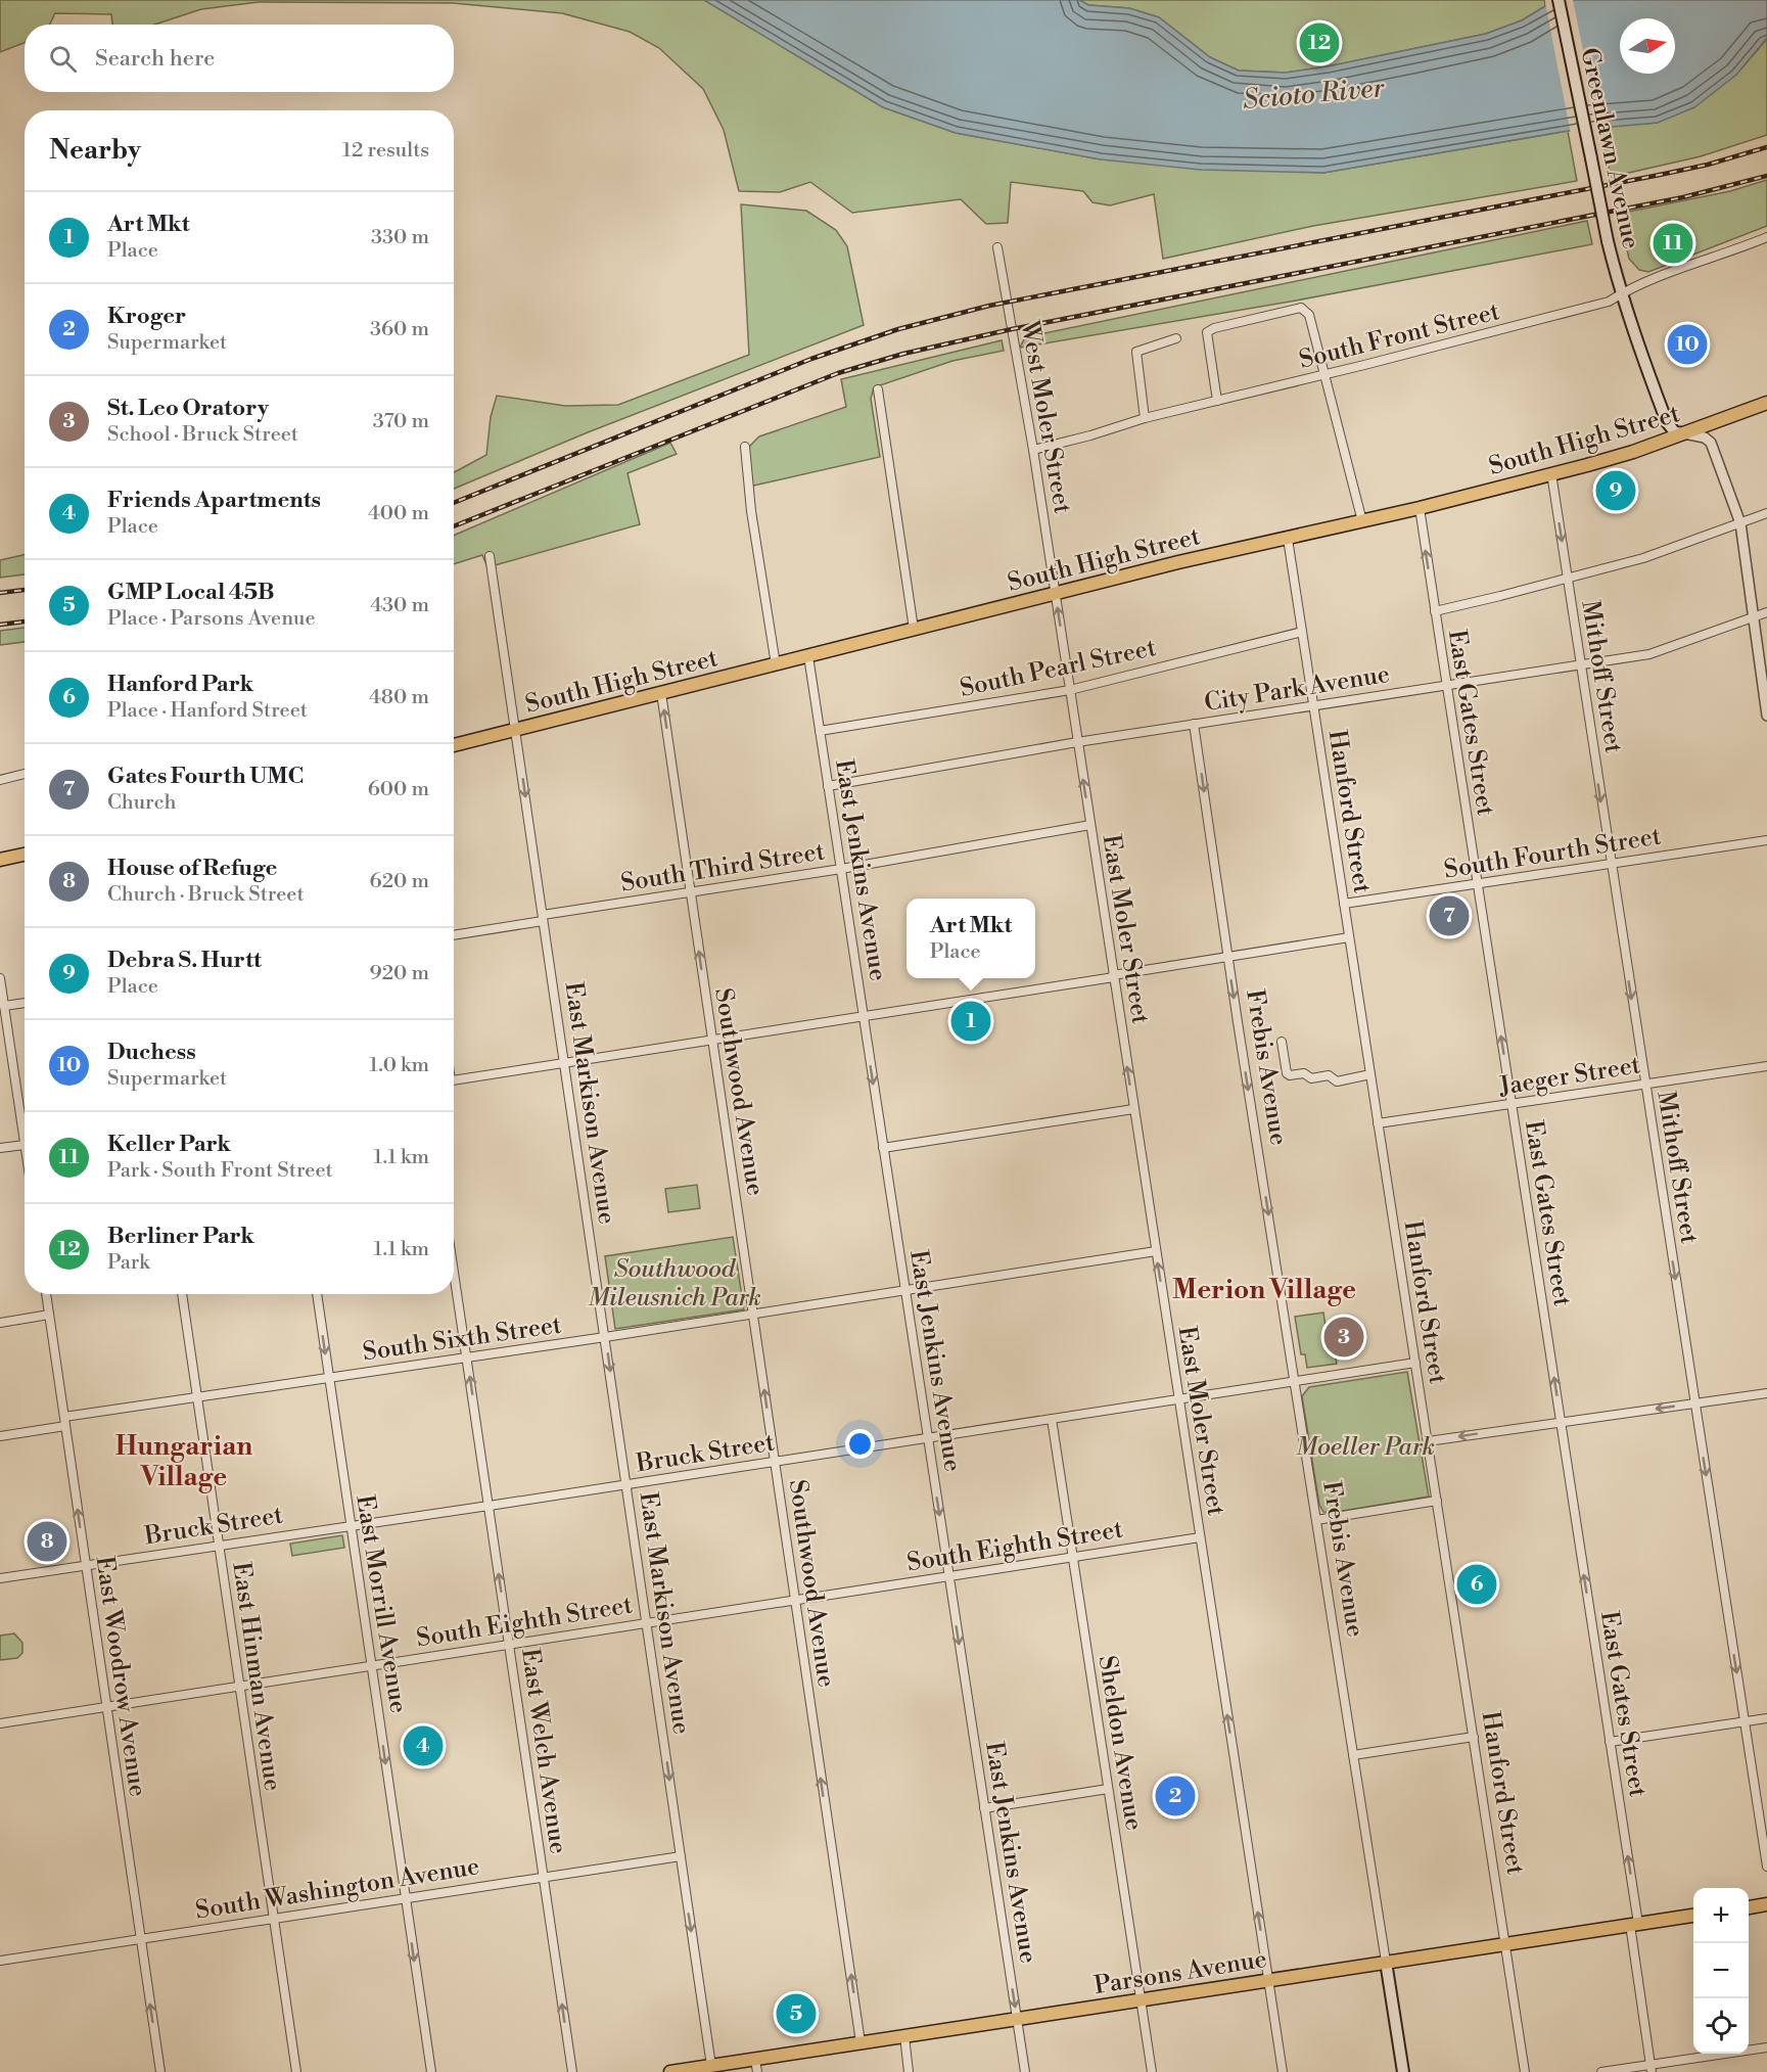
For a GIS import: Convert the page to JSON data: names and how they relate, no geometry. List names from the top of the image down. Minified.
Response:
{"streets":{"main road":["Greenlawn Avenue","South High Street","Frebis Avenue","Parsons Avenue"],"street":["South Front Street","West Moler Street","South Pearl Street","Mithoff Street","City Park Avenue","East Gates Street","Hanford Street","South Fourth Street","South Third Street","East Jenkins Avenue","East Moler Street","Jaeger Street","Southwood Avenue","East Markison Avenue","South Sixth Street","Bruck Street","South Eighth Street","East Morrill Avenue","East Woodrow Avenue","East Hinman Avenue","Sheldon Avenue","East Welch Avenue","South Washington Avenue"]},"crossings":[["Greenlawn Avenue","South Front Street"],["Greenlawn Avenue","South High Street"],["South Front Street","West Moler Street"],["West Moler Street","South High Street"],["West Moler Street","East Moler Street"],["South High Street","Mithoff Street"],["South High Street","East Gates Street"],["South High Street","Hanford Street"],["South High Street","East Jenkins Avenue"],["South High Street","East Moler Street"],["South High Street","Southwood Avenue"],["South High Street","East Markison Avenue"],["South Pearl Street","Hanford Street"],["South Pearl Street","East Jenkins Avenue"],["South Pearl Street","East Moler Street"],["Mithoff Street","City Park Avenue"],["Mithoff Street","South Fourth Street"],["Mithoff Street","Jaeger Street"],["City Park Avenue","East Gates Street"],["City Park Avenue","Hanford Street"],["City Park Avenue","East Jenkins Avenue"],["City Park Avenue","East Moler Street"],["City Park Avenue","Frebis Avenue"],["East Gates Street","South Fourth Street"],["East Gates Street","Jaeger Street"],["East Gates Street","Parsons Avenue"],["Hanford Street","South Fourth Street"],["Hanford Street","Jaeger Street"],["Hanford Street","Bruck Street"],["Hanford Street","Parsons Avenue"],["South Third Street","East Jenkins Avenue"],["South Third Street","East Moler Street"],["South Third Street","Southwood Avenue"],["South Third Street","East Markison Avenue"],["East Jenkins Avenue","South Sixth Street"],["East Jenkins Avenue","Bruck Street"],["East Jenkins Avenue","South Eighth Street"],["East Jenkins Avenue","Parsons Avenue"],["East Moler Street","South Sixth Street"],["East Moler Street","Bruck Street"],["East Moler Street","South Eighth Street"],["East Moler Street","Parsons Avenue"],["Frebis Avenue","Bruck Street"],["Frebis Avenue","Parsons Avenue"],["Southwood Avenue","South Sixth Street"],["Southwood Avenue","Bruck Street"],["Southwood Avenue","South Eighth Street"],["Southwood Avenue","Parsons Avenue"],["East Markison Avenue","South Sixth Street"],["East Markison Avenue","Bruck Street"],["East Markison Avenue","South Eighth Street"],["East Markison Avenue","South Washington Avenue"],["East Markison Avenue","Parsons Avenue"],["South Sixth Street","East Morrill Avenue"],["South Sixth Street","East Woodrow Avenue"],["South Sixth Street","East Hinman Avenue"],["South Sixth Street","East Welch Avenue"],["Bruck Street","East Morrill Avenue"],["Bruck Street","East Woodrow Avenue"],["Bruck Street","East Hinman Avenue"],["Bruck Street","Sheldon Avenue"],["Bruck Street","East Welch Avenue"],["South Eighth Street","East Morrill Avenue"],["South Eighth Street","East Woodrow Avenue"],["South Eighth Street","East Hinman Avenue"],["South Eighth Street","Sheldon Avenue"],["South Eighth Street","East Welch Avenue"],["East Morrill Avenue","South Washington Avenue"],["East Woodrow Avenue","South Washington Avenue"],["East Hinman Avenue","South Washington Avenue"],["Sheldon Avenue","Parsons Avenue"],["East Welch Avenue","South Washington Avenue"]],"one_way":["Mithoff Street","East Gates Street","East Jenkins Avenue","East Moler Street","Frebis Avenue","Southwood Avenue","East Markison Avenue","East Morrill Avenue","East Woodrow Avenue","East Welch Avenue"],"districts":["Merion Village","Hungarian Village"],"water":["Scioto River"],"parks":["Southwood Mileusnich Park","Moeller Park"],"north":"right","page":{"pins":["12","11","10","9","7","1","3","8","6","4","2","5"],"search":"Search here","heading":["Nearby","12 results"],"list":[{"mark":"1","name":"Art Mkt","note":"Place","value":"330 m"},{"mark":"2","name":"Kroger","note":"Supermarket","value":"360 m"},{"mark":"3","name":"St. Leo Oratory","note":"School · Bruck Street","value":"370 m"},{"mark":"4","name":"Friends Apartments","note":"Place","value":"400 m"},{"mark":"5","name":"GMP Local 45B","note":"Place · Parsons Avenue","value":"430 m"},{"mark":"6","name":"Hanford Park","note":"Place · Hanford Street","value":"480 m"},{"mark":"7","name":"Gates Fourth UMC","note":"Church","value":"600 m"},{"mark":"8","name":"House of Refuge","note":"Church · Bruck Street","value":"620 m"},{"mark":"9","name":"Debra S. Hurtt","note":"Place","value":"920 m"},{"mark":"10","name":"Duchess","note":"Supermarket","value":"1.0 km"},{"mark":"11","name":"Keller Park","note":"Park · South Front Street","value":"1.1 km"},{"mark":"12","name":"Berliner Park","note":"Park","value":"1.1 km"}],"popup":["Art Mkt","Place"],"map_buttons":["+","−"]}}
